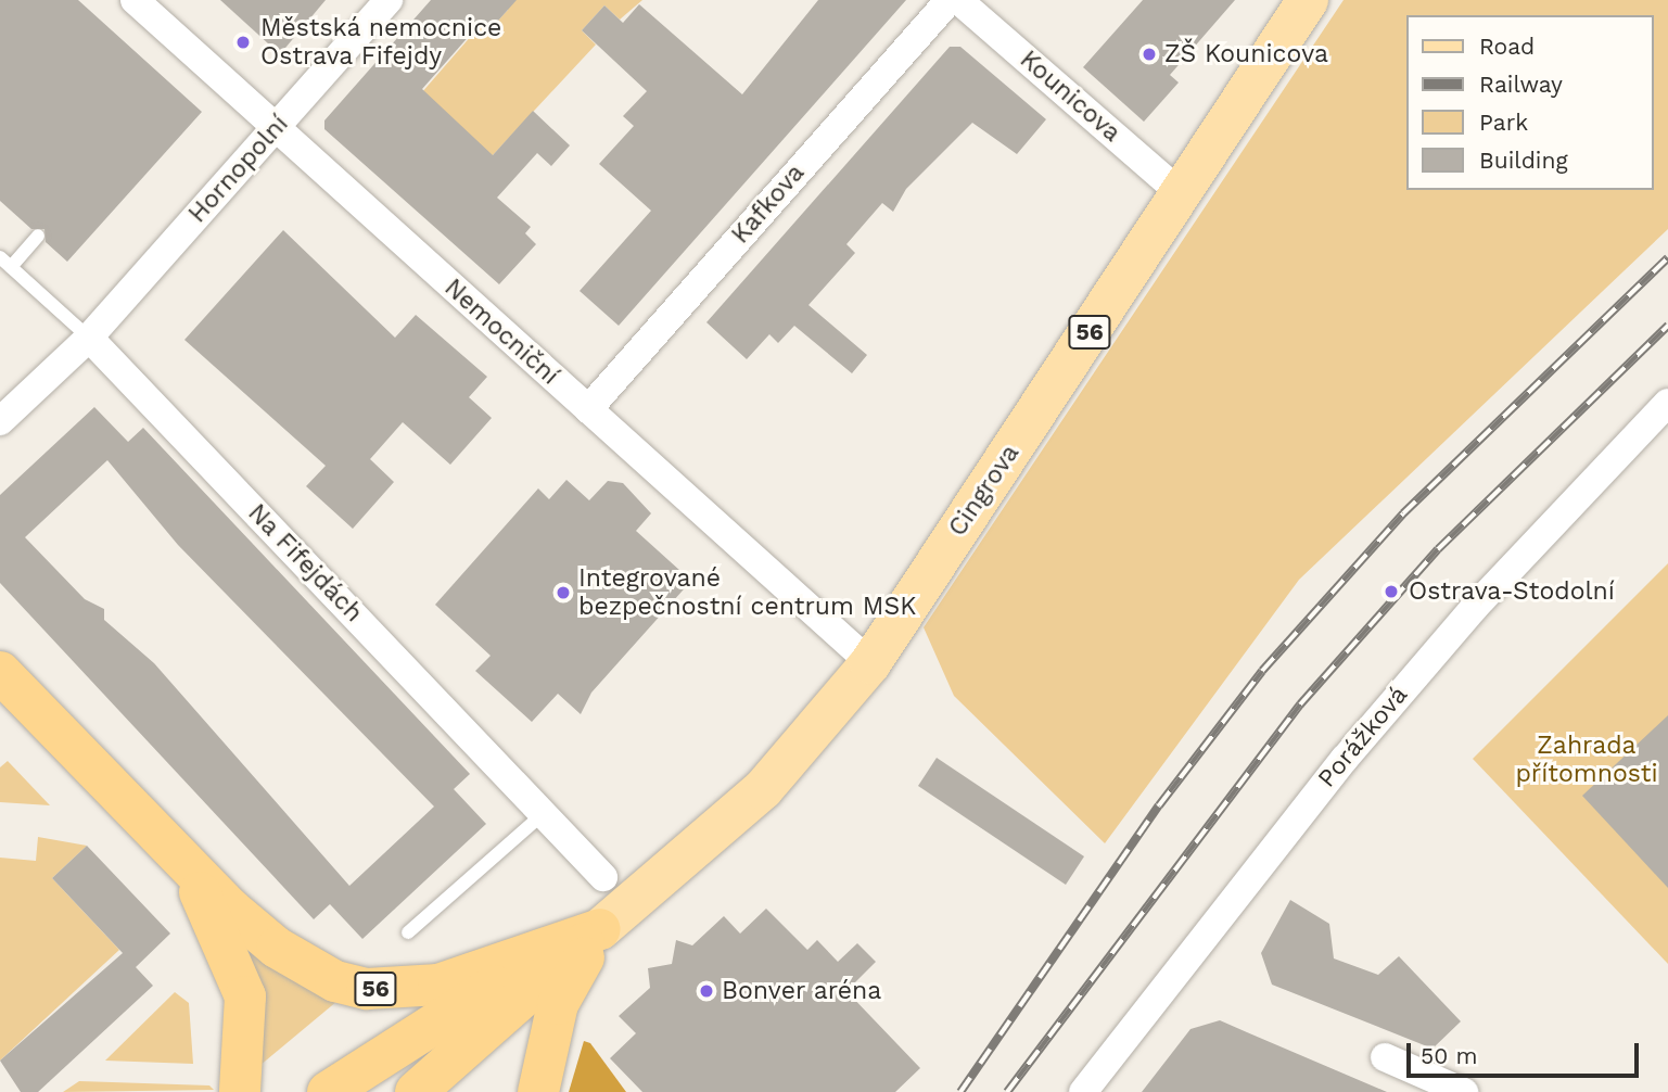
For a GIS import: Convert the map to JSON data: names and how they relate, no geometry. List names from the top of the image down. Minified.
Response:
{"streets":{"highway":["56"],"main road":["Cingrova"],"street":["Kounicova","Hornopolní","Kafkova","Nemocniční","Na Fifejdách","Porážková"]},"crossings":[["Kounicova","Cingrova"],["Hornopolní","Nemocniční"],["Hornopolní","Na Fifejdách"],["Kafkova","Nemocniční"],["Nemocniční","Cingrova"],["56","Cingrova"]],"parks":["Zahrada přítomnosti"],"places":["Městská nemocnice Ostrava Fifejdy","ZŠ Kounicova","Ostrava-Stodolní","Integrované bezpečnostní centrum MSK","Bonver aréna"],"legend":["Road","Railway","Park","Building"],"scale_bar":"50 m"}
